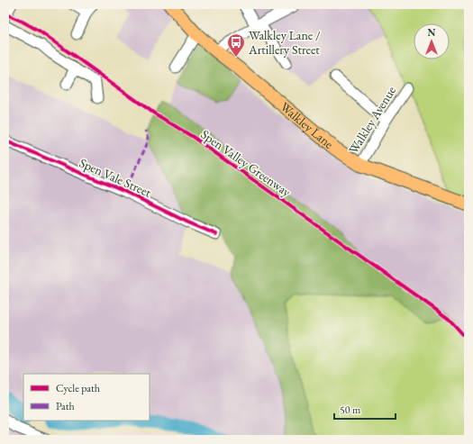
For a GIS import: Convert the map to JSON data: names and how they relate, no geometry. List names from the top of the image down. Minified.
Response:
{"streets":{"main road":["Walkley Lane"],"street":["Walkley Avenue","Spen Vale Street"],"cycle path":["Spen Valley Greenway"]},"crossings":[["Walkley Avenue","Walkley Lane"]],"places":{"bus stop":["Walkley Lane / Artillery Street"]},"legend":["Cycle path","Path"],"scale_bar":"50 m","north":"top"}
